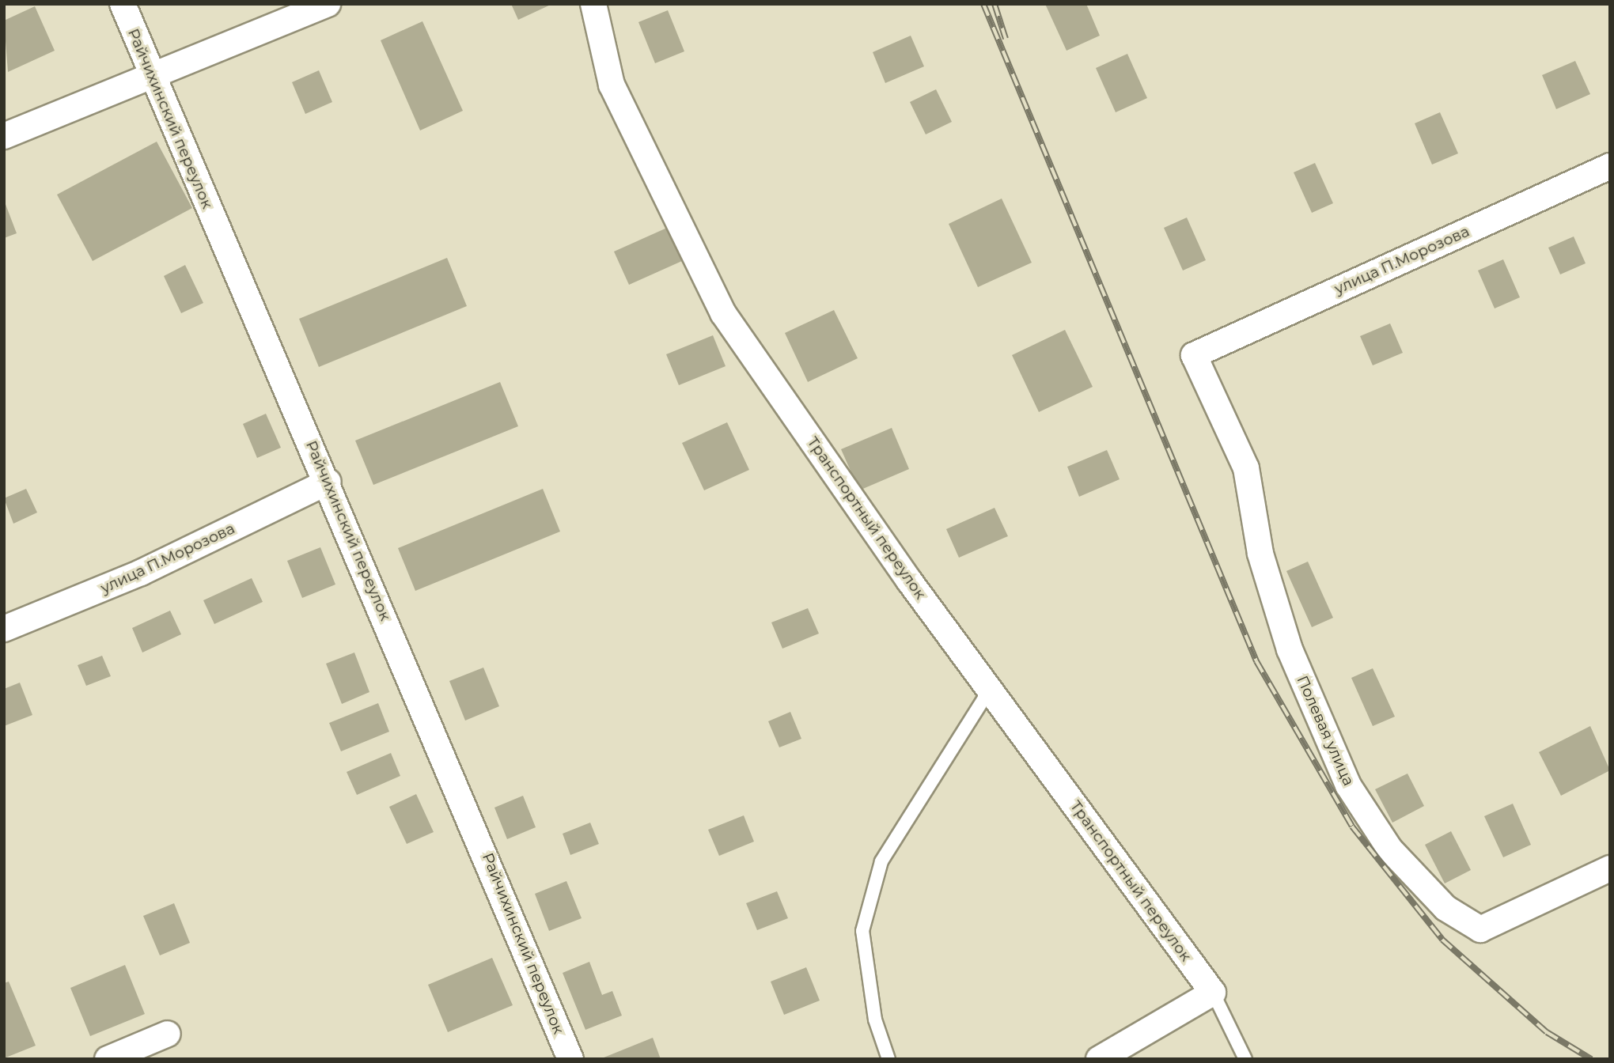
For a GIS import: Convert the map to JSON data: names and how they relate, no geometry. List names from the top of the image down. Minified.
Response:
{"streets":{"street":["Райчихинский переулок","улица П.Морозова","Транспортный переулок","Полевая улица"]},"crossings":[["Райчихинский переулок","улица П.Морозова"],["улица П.Морозова","Полевая улица"]]}
